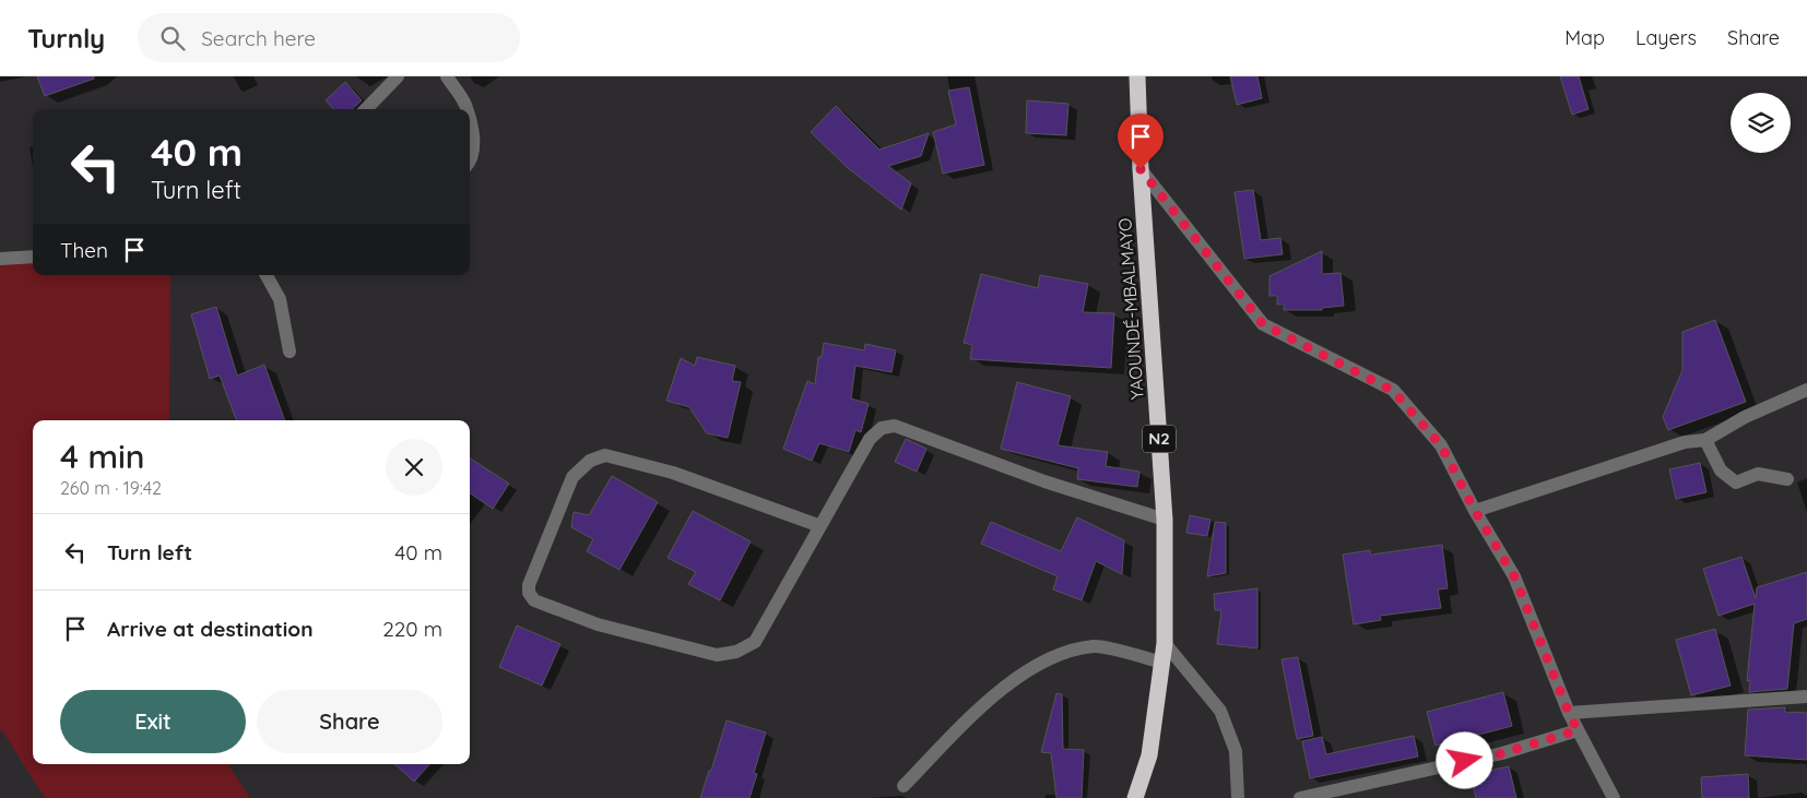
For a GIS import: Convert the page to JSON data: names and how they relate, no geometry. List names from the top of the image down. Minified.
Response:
{"streets":{"highway":["YAOUNDÉ-MBALMAYO","N2"]},"page":{"header":"Turnly","search":"Search here","nav":["Map","Layers","Share"],"turn":["40 m","Turn left"],"then":"Then","heading":["4 min","260 m · 19:42"],"list":[{"name":"Turn left","value":"40 m"},{"name":"Arrive at destination","value":"220 m"}],"buttons":["Exit","Share"]}}
